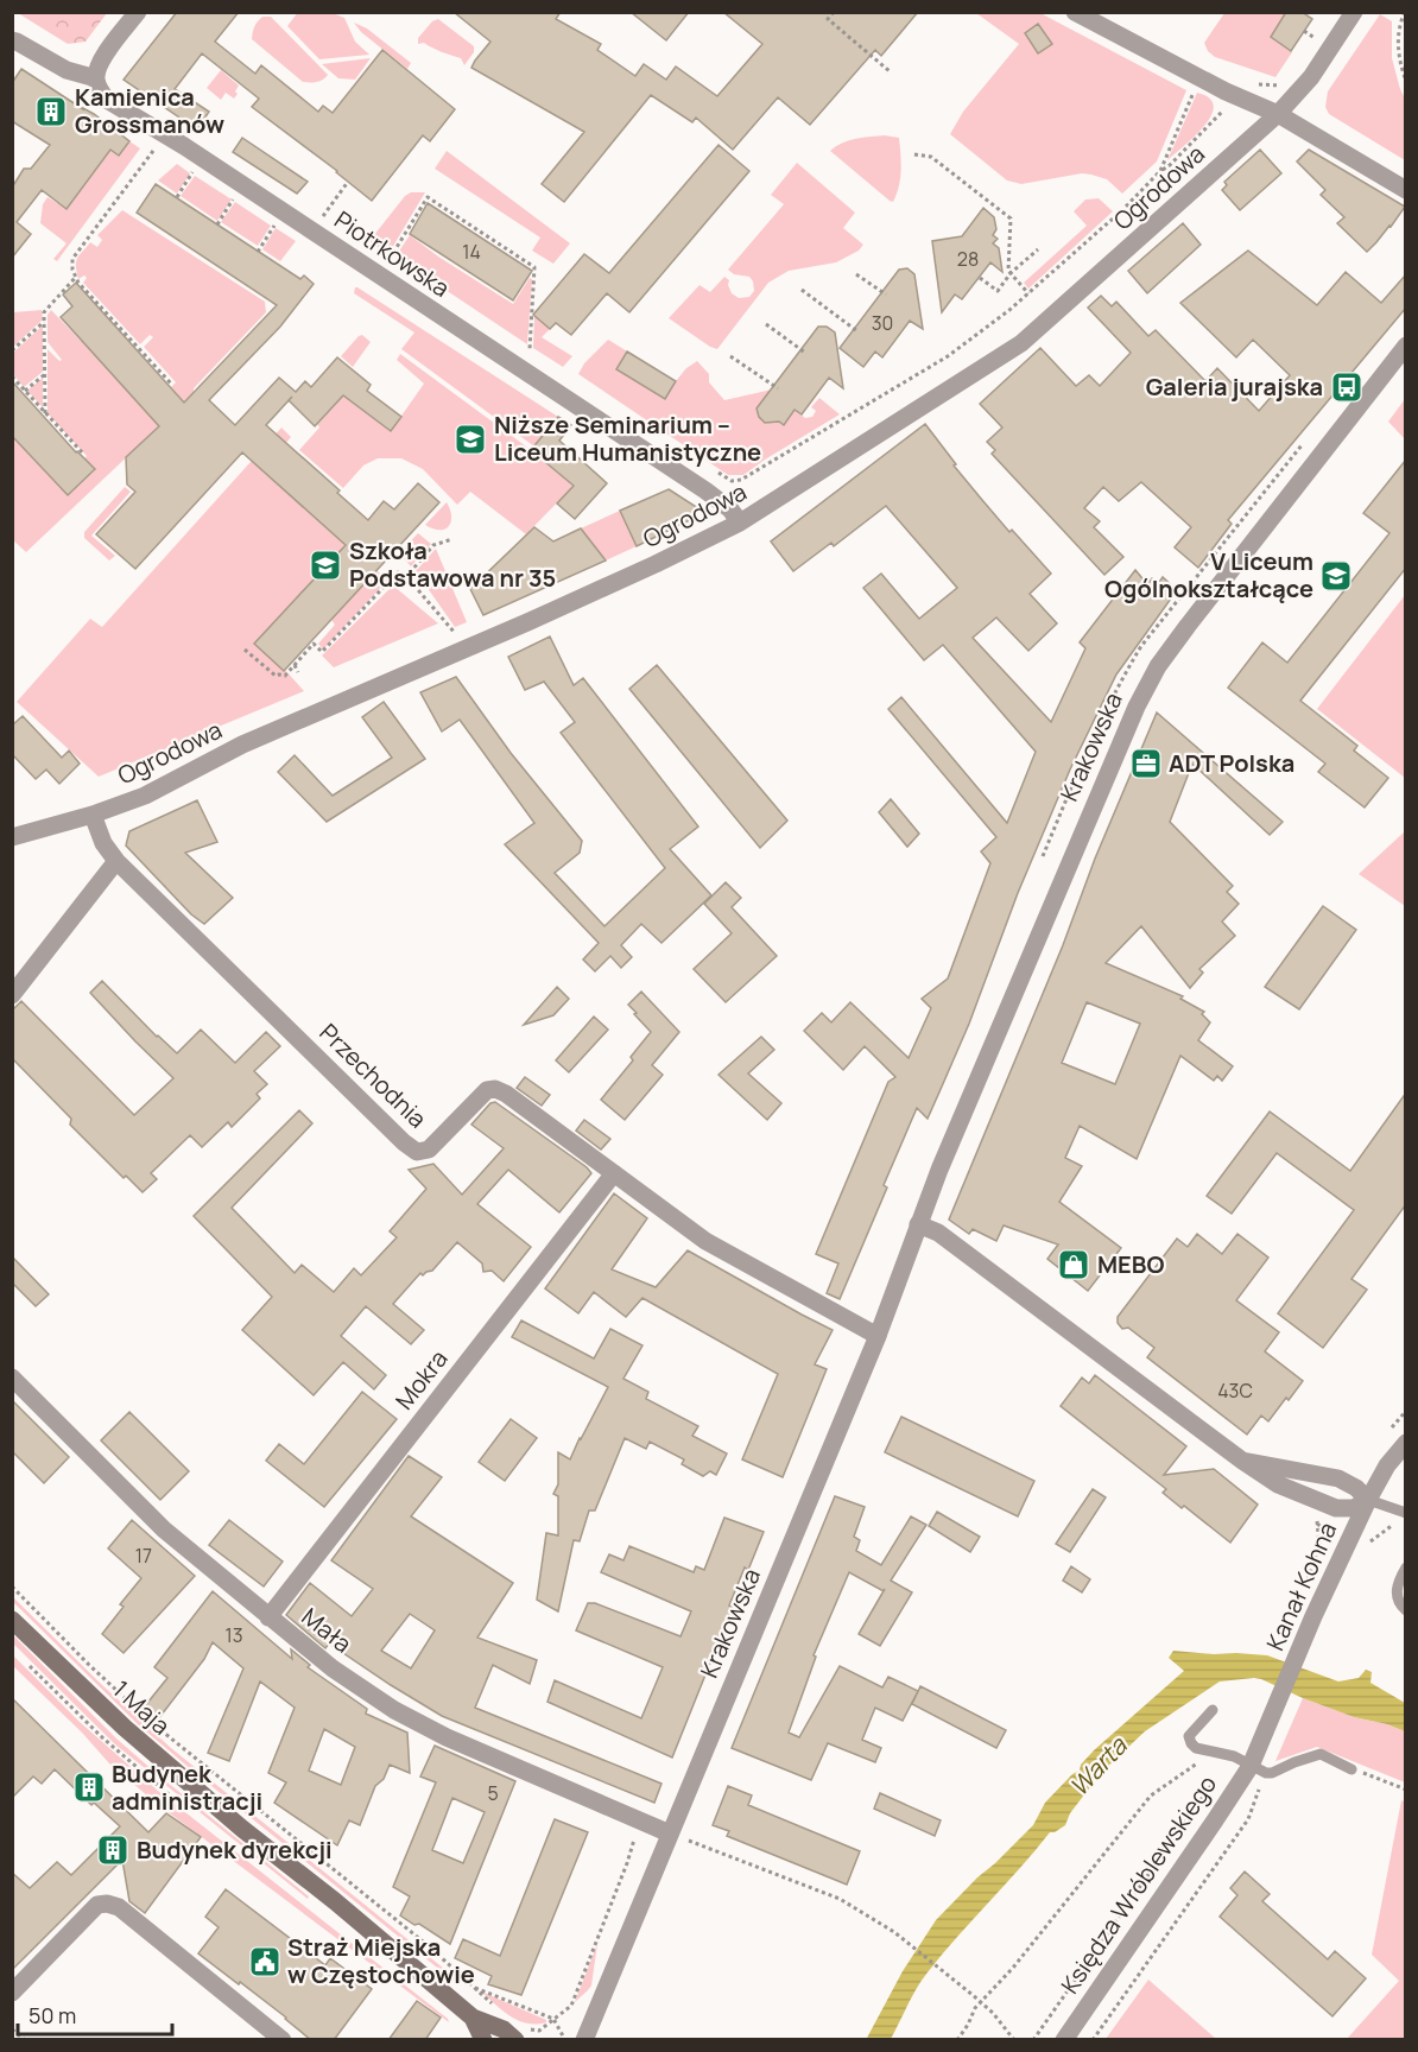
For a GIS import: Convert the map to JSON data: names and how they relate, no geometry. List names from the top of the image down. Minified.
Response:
{"streets":{"main road":["1 Maja"],"street":["Ogrodowa","Piotrkowska","Krakowska","Przechodnia","Mokra","Kanał Kohna","Mała","Księdza Wróblewskiego"]},"crossings":[["Ogrodowa","Piotrkowska"],["Ogrodowa","Przechodnia"],["Krakowska","Przechodnia"],["Krakowska","Mała"],["Przechodnia","Mokra"],["Mokra","Mała"],["Kanał Kohna","Księdza Wróblewskiego"]],"water":["Warta"],"places":{"building":["Kamienica Grossmanów","Budynek administracji","Budynek dyrekcji"],"bus stop":["Galeria jurajska"],"school or university":["Niższe Seminarium – Liceum Humanistyczne","Szkoła Podstawowa nr 35","V Liceum Ogólnokształcące"],"office":["ADT Polska"],"shop":["MEBO"],"public building":["Straż Miejska w Częstochowie"]},"house_numbers":["14","28","30","43C","17","13","5"],"scale_bar":"50 m"}
